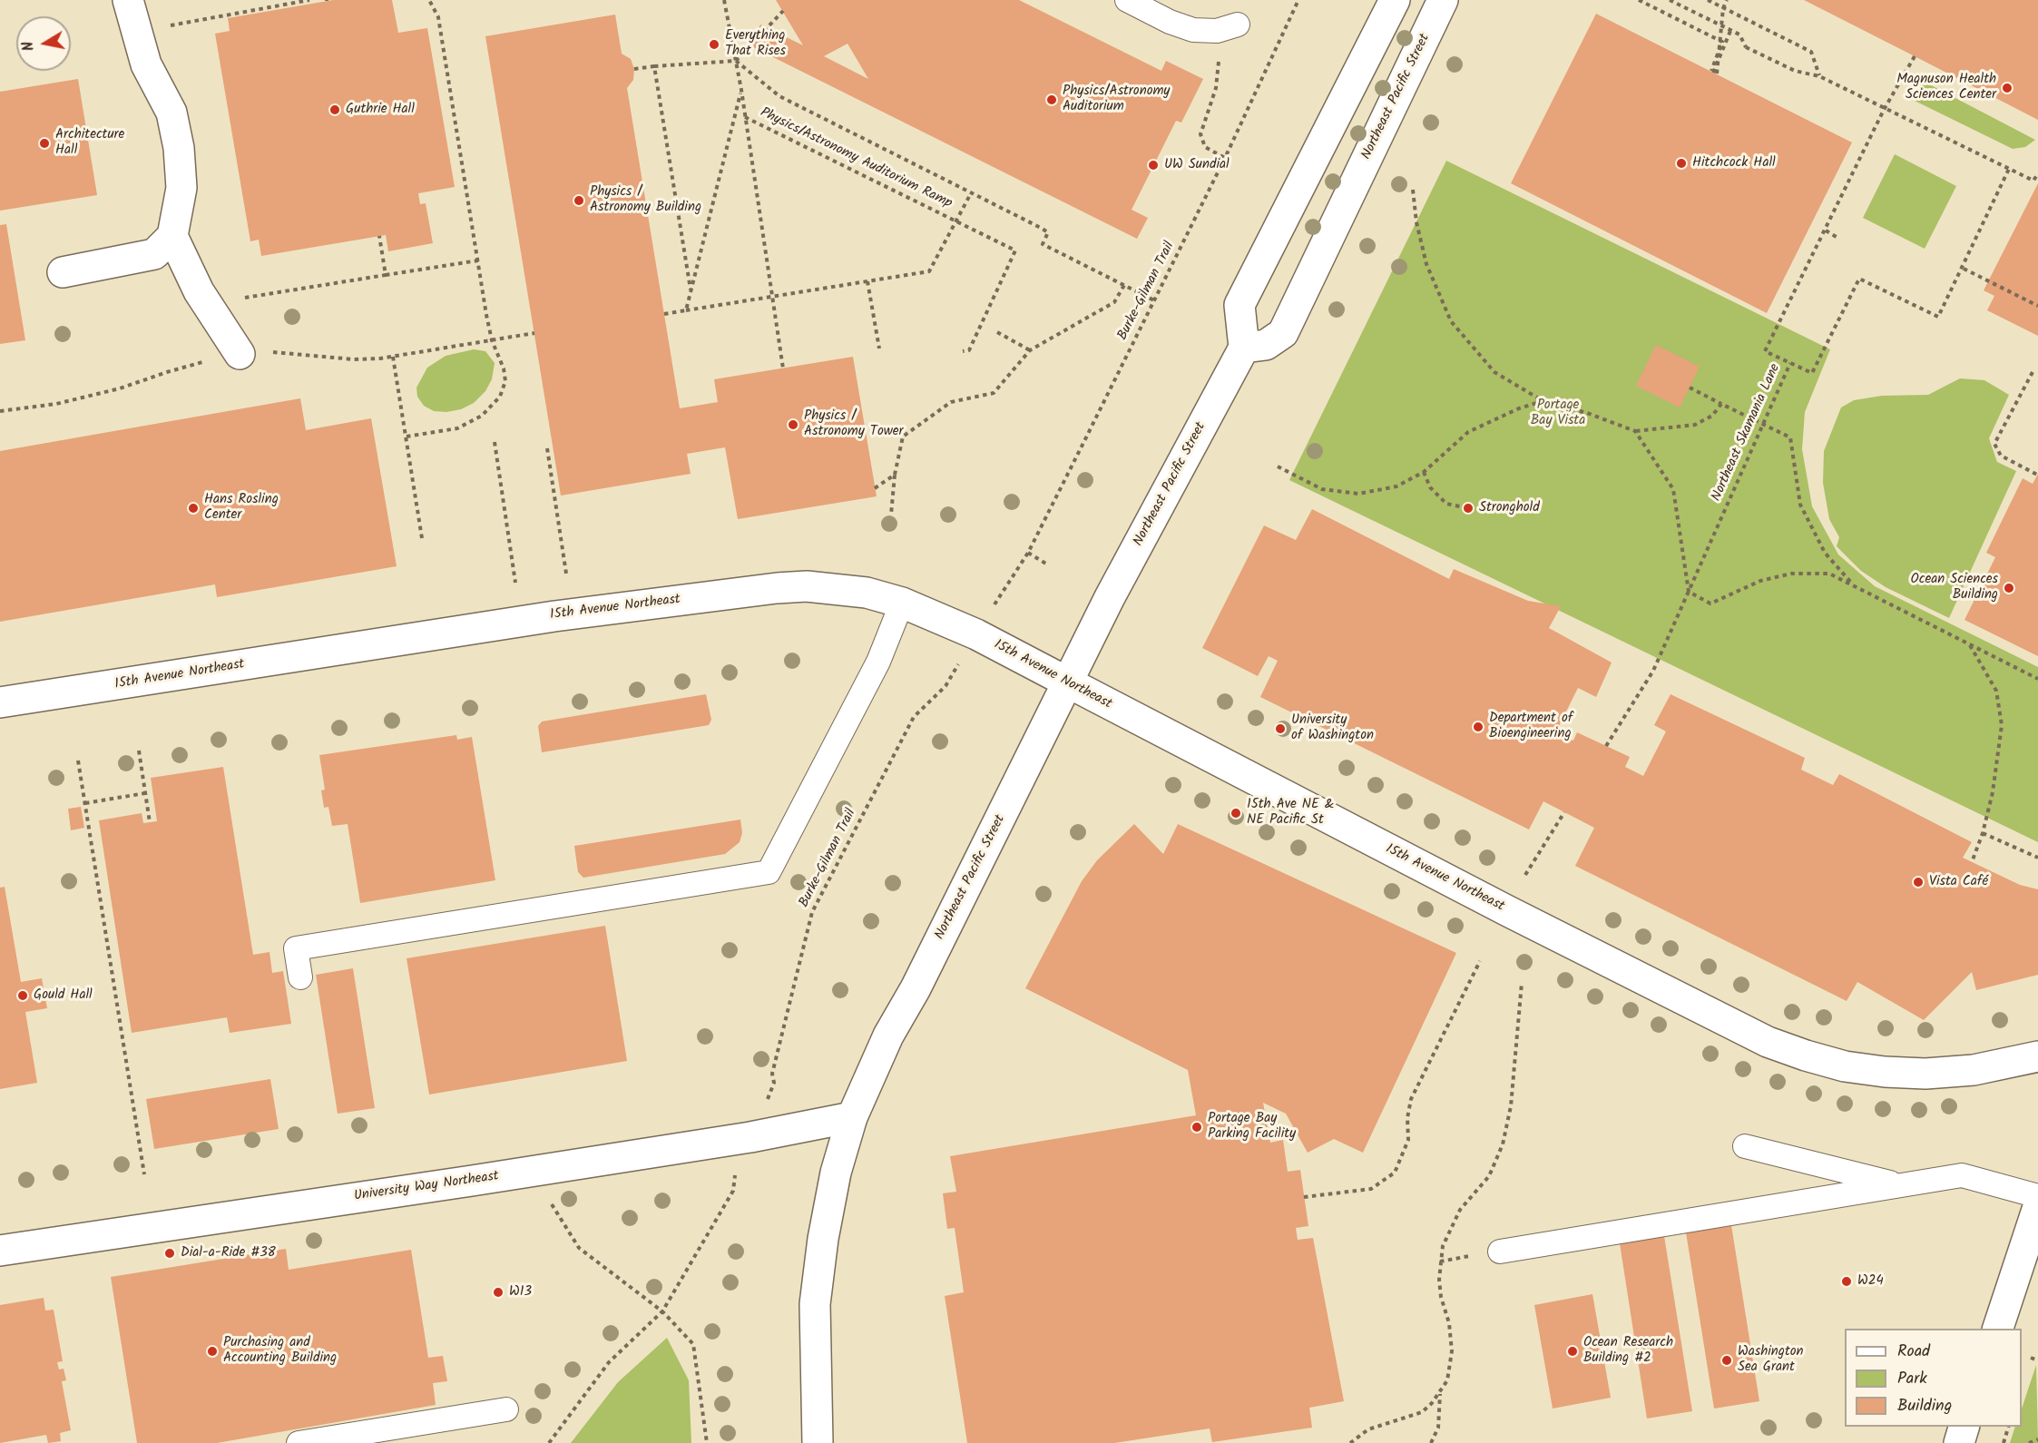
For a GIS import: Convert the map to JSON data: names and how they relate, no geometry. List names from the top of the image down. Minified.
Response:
{"streets":{"main road":["Northeast Pacific Street","15th Avenue Northeast","University Way Northeast"],"path":["Physics/Astronomy Auditorium Ramp","Burke-Gilman Trail","Northeast Skamania Lane"]},"crossings":[["Northeast Pacific Street","15th Avenue Northeast"],["Northeast Pacific Street","University Way Northeast"]],"parks":["Portage Bay Vista"],"places":["Everything That Rises","Magnuson Health Sciences Center","Physics/Astronomy Auditorium","Guthrie Hall","Architecture Hall","Hitchcock Hall","UW Sundial","Physics / Astronomy Building","Physics / Astronomy Tower","Hans Rosling Center","Stronghold","Ocean Sciences Building","Department of Bioengineering","University of Washington","15th Ave NE & NE Pacific St","Vista Café","Gould Hall","Portage Bay Parking Facility","Dial-a-Ride #38","W24","W13","Purchasing and Accounting Building","Ocean Research Building #2","Washington Sea Grant"],"legend":["Road","Park","Building"],"north":"left"}
